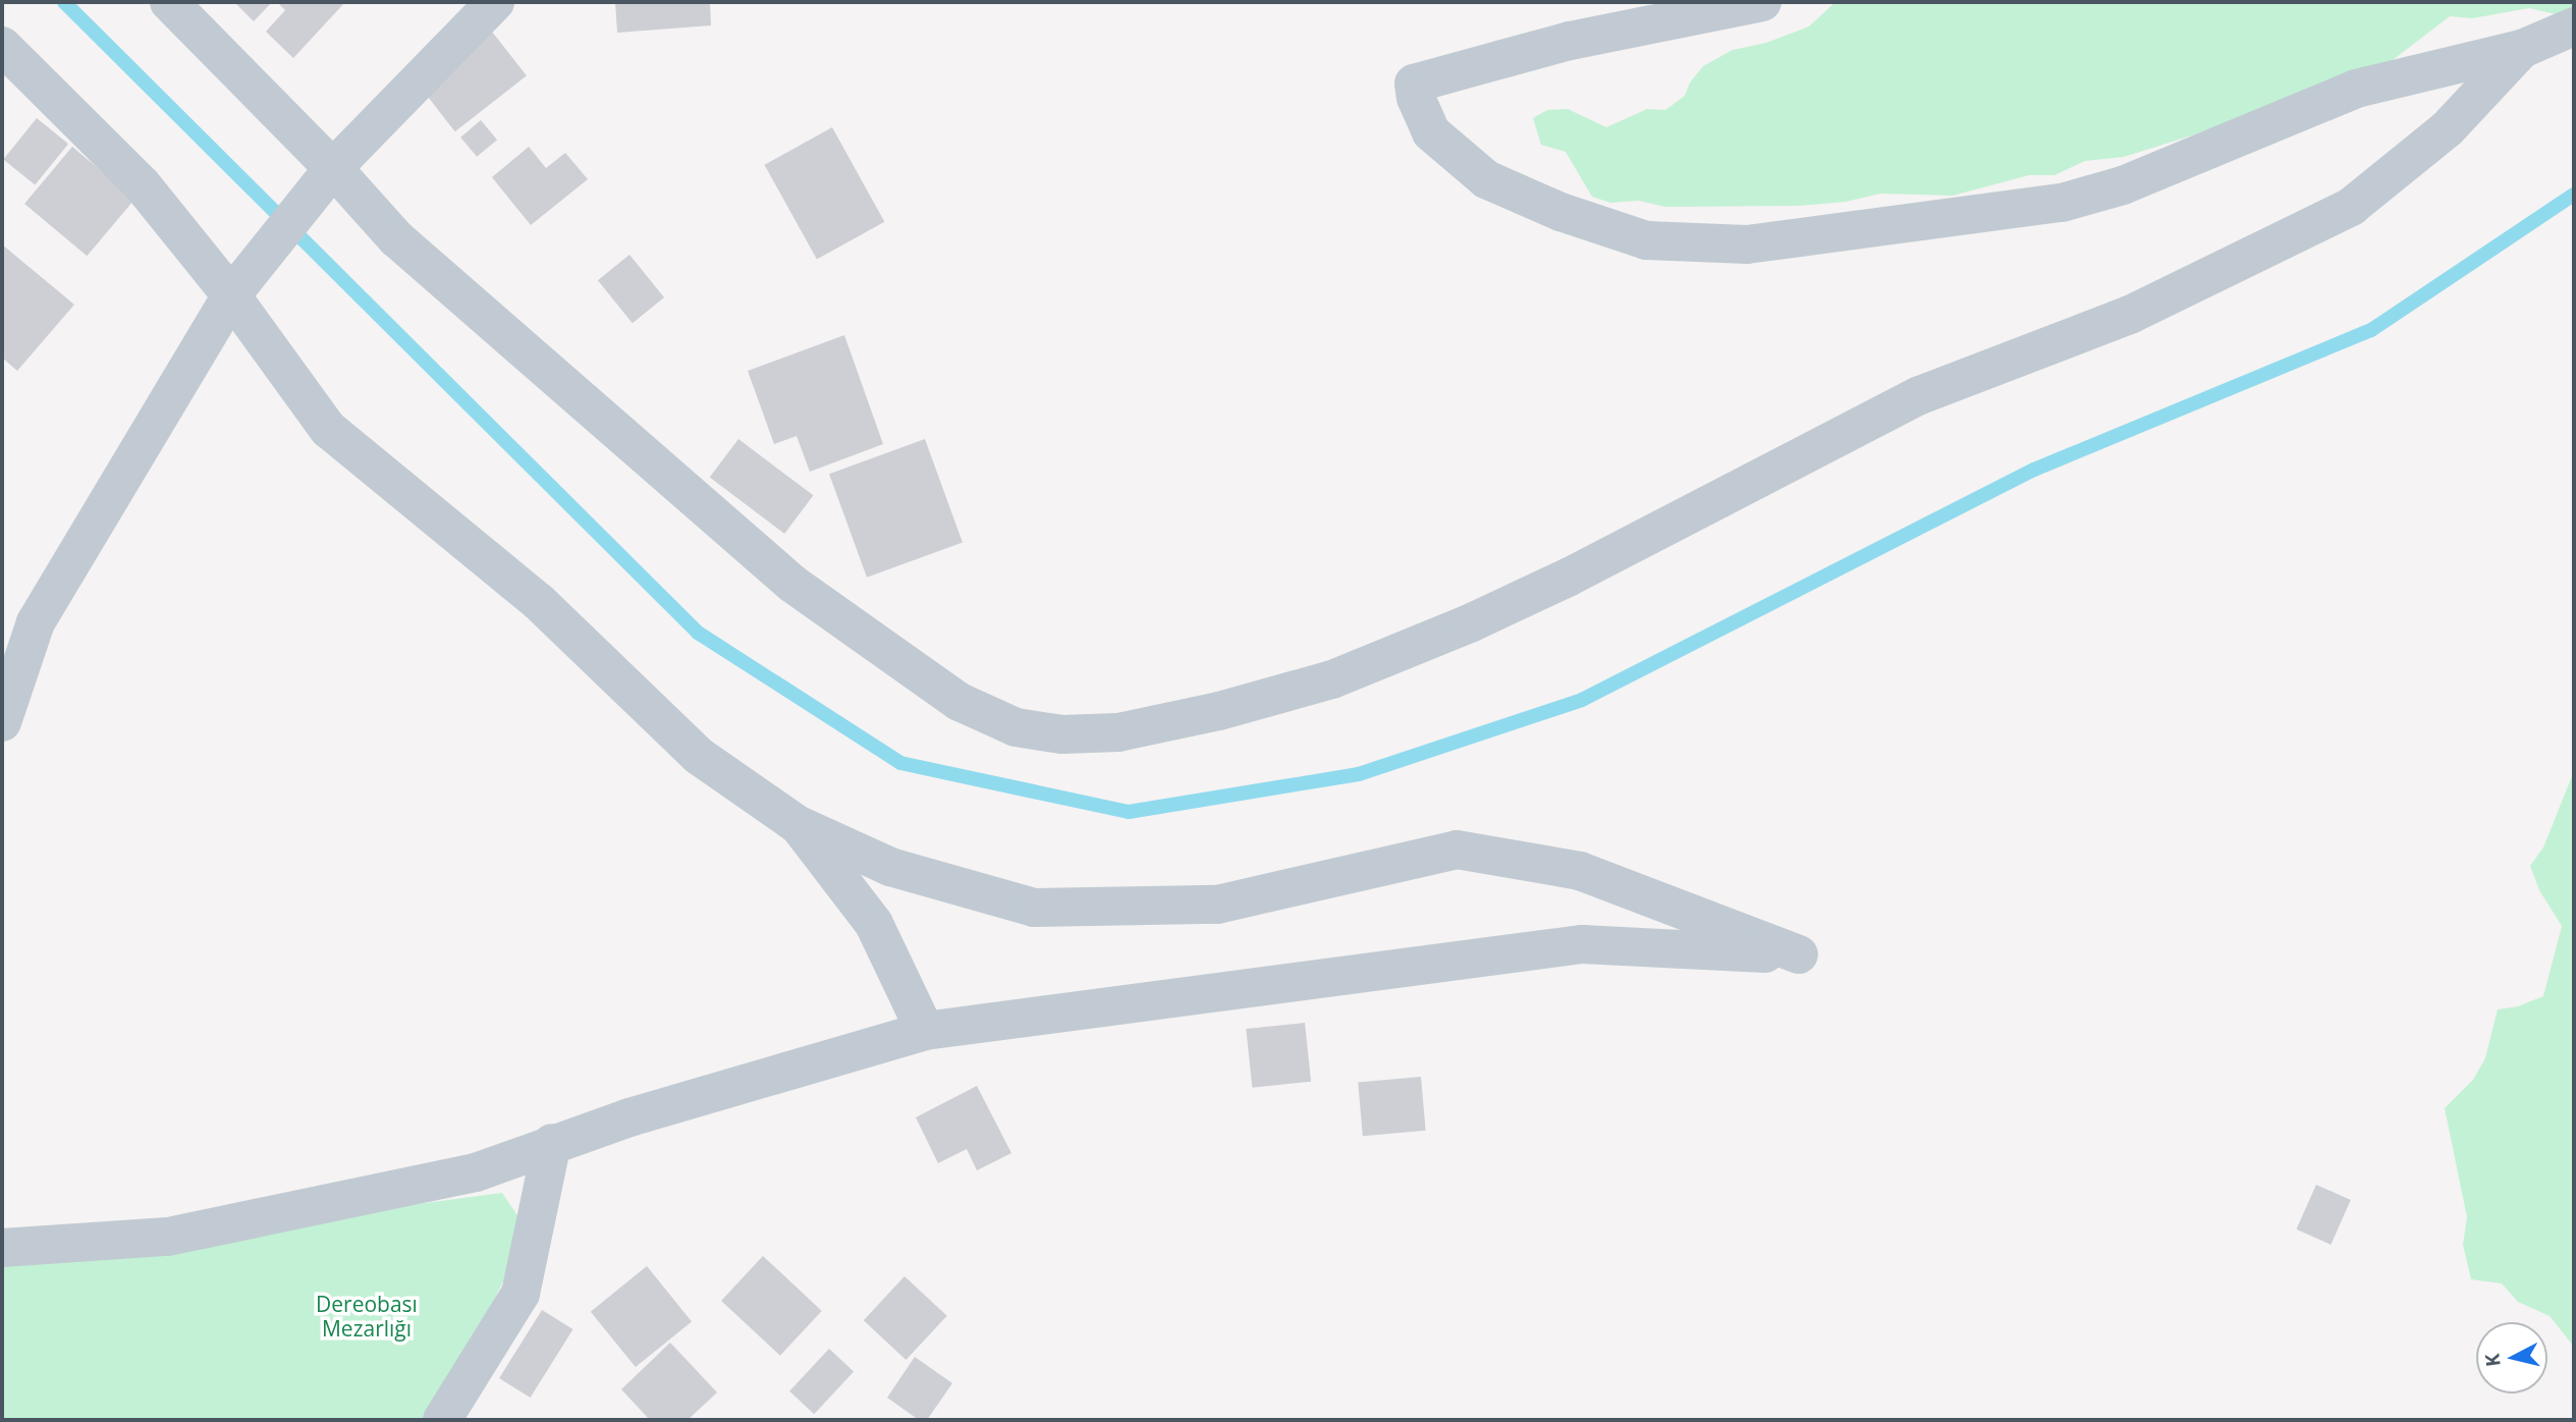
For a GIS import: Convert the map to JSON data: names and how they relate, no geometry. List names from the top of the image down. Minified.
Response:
{"parks":["Dereobası Mezarlığı"],"north":"left"}
